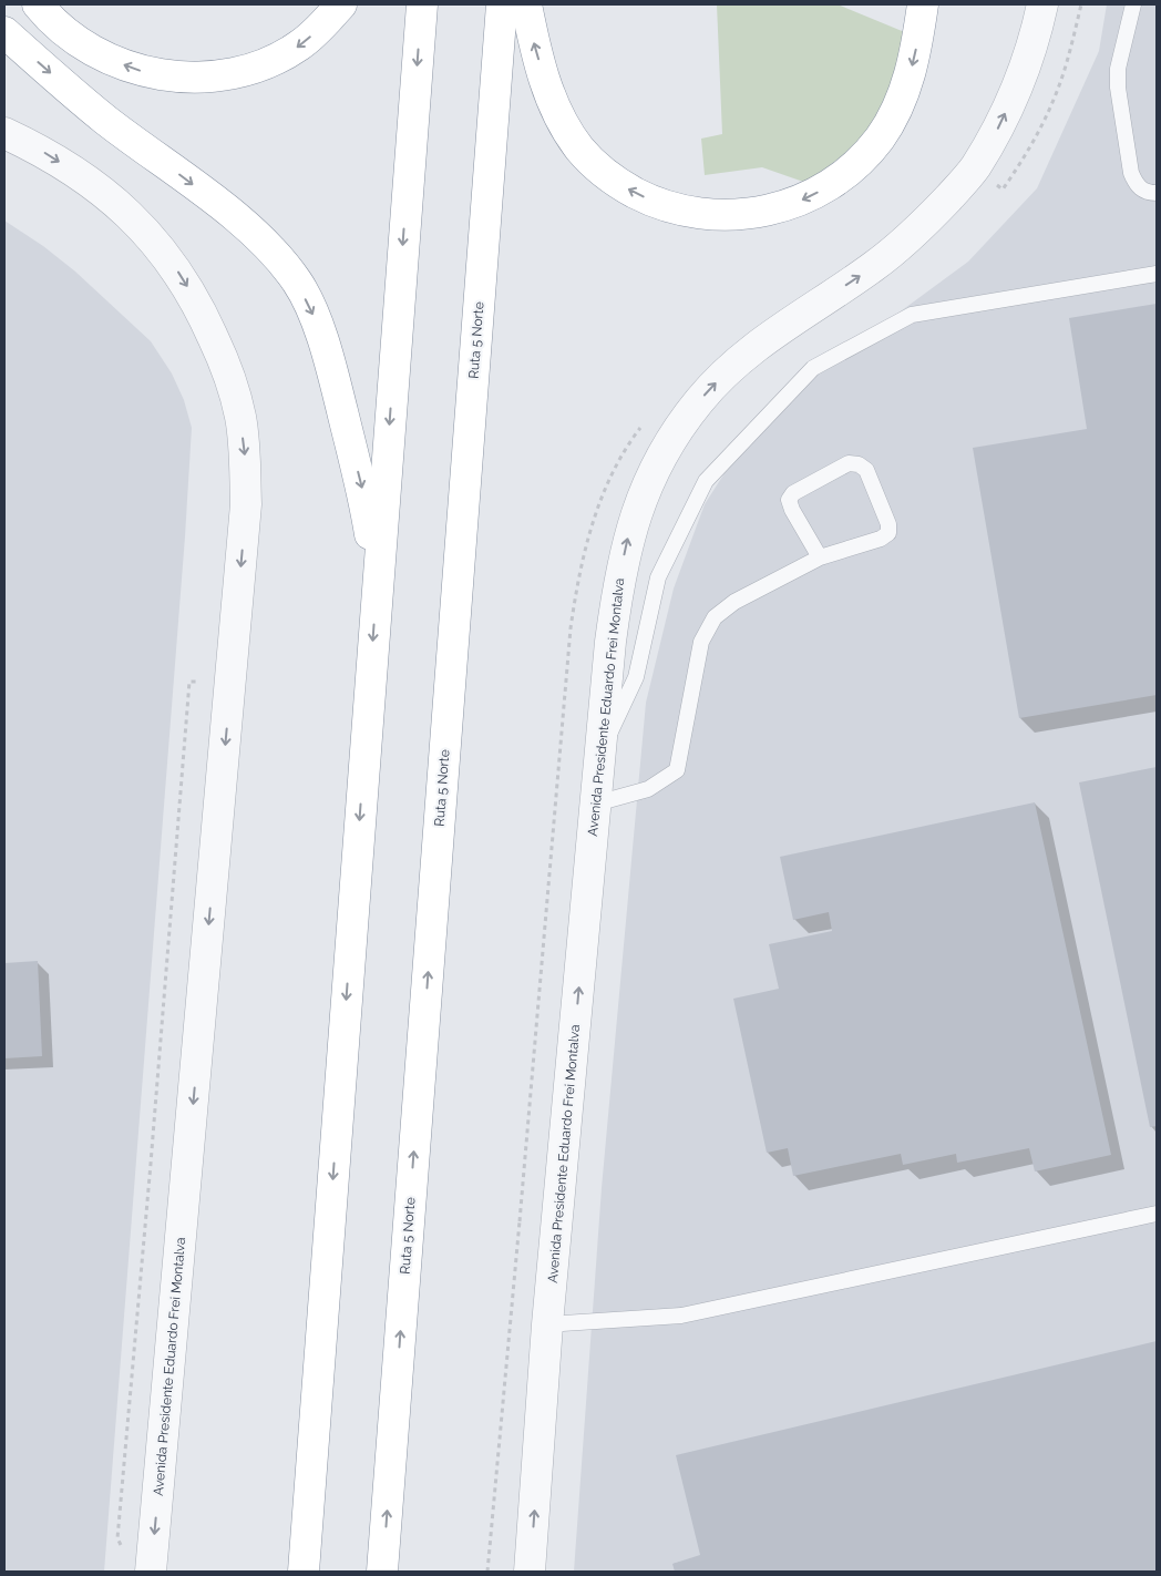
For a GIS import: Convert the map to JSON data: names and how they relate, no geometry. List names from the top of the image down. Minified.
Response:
{"streets":{"highway":["Ruta 5 Norte"],"street":["Avenida Presidente Eduardo Frei Montalva"]}}
